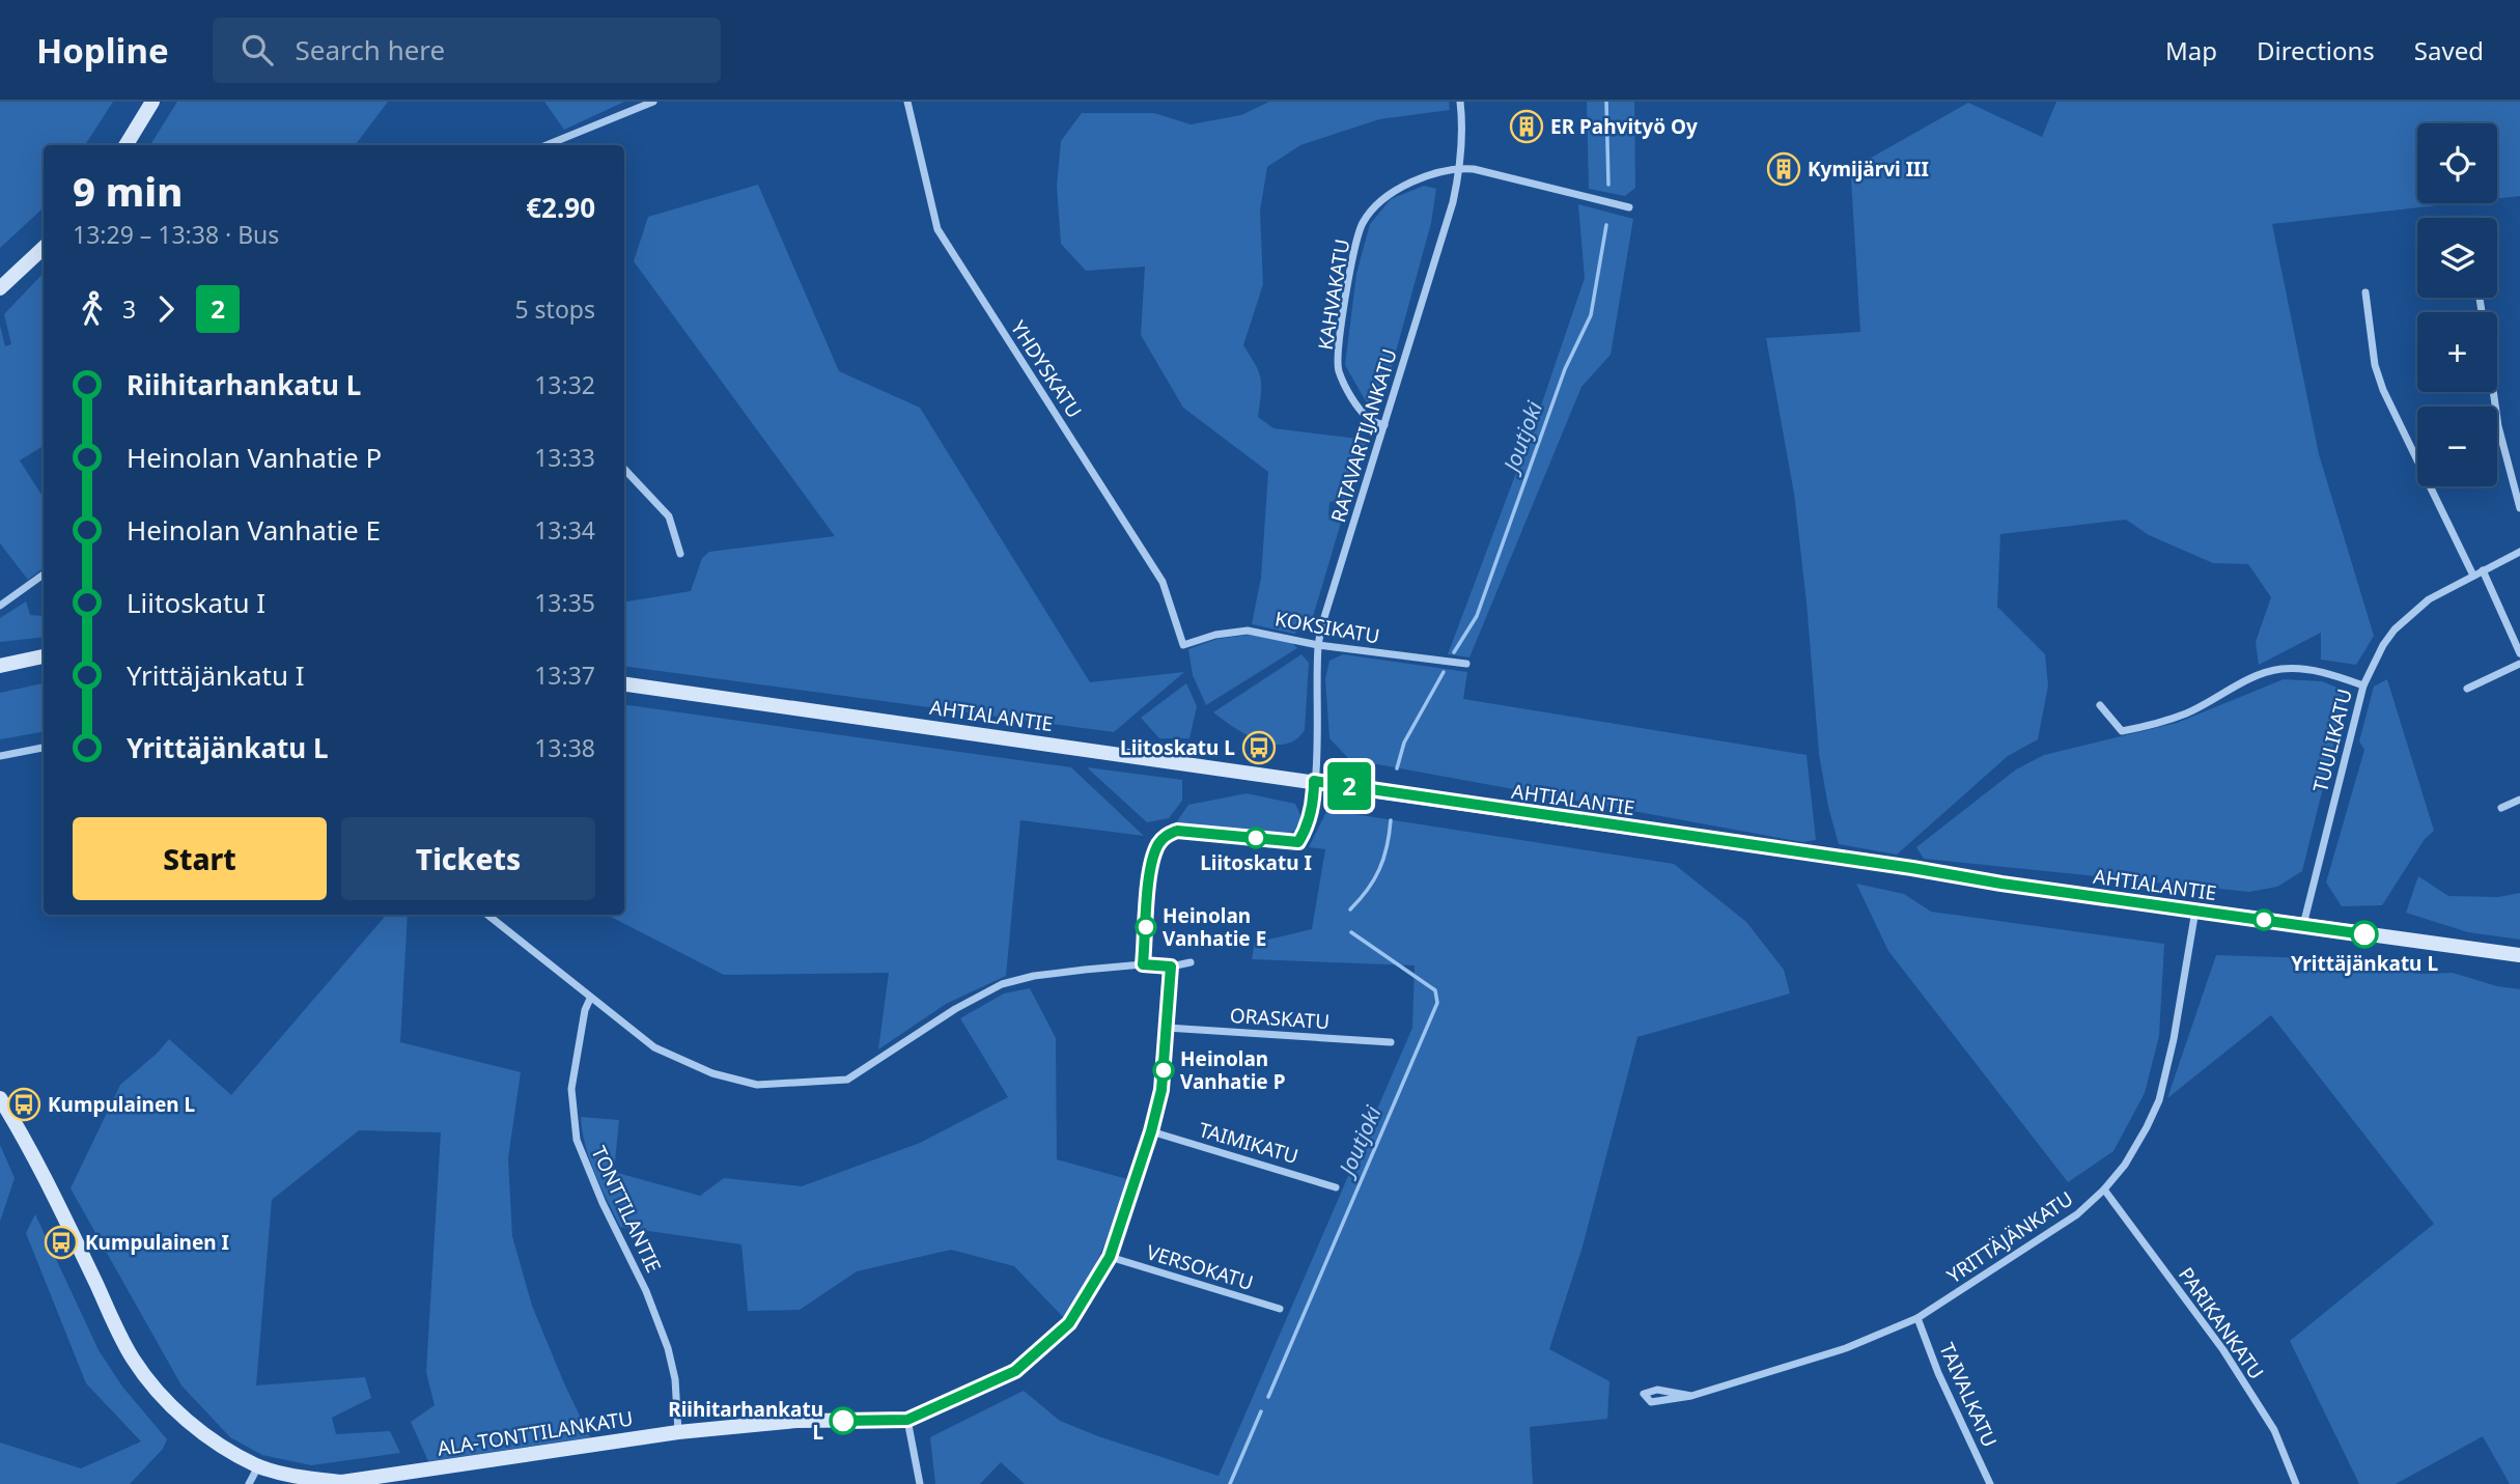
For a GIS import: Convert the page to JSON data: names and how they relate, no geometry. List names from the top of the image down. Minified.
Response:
{"streets":{"main road":["AHTIALANTIE","ALA-TONTTILANKATU"],"street":["KAHVAKATU","YHDYSKATU","RATAVARTIJANKATU","KOKSIKATU","TUULIKATU","ORASKATU","TAIMIKATU","TONTTILANTIE","YRITTÄJÄNKATU","VERSOKATU","PARIKANKATU","TAIVALKATU"]},"crossings":[["KAHVAKATU","RATAVARTIJANKATU"],["YHDYSKATU","KOKSIKATU"],["RATAVARTIJANKATU","KOKSIKATU"],["RATAVARTIJANKATU","AHTIALANTIE"],["AHTIALANTIE","TUULIKATU"],["AHTIALANTIE","YRITTÄJÄNKATU"],["ORASKATU","ALA-TONTTILANKATU"],["TAIMIKATU","ALA-TONTTILANKATU"],["TONTTILANTIE","ALA-TONTTILANKATU"],["YRITTÄJÄNKATU","PARIKANKATU"],["YRITTÄJÄNKATU","TAIVALKATU"],["VERSOKATU","ALA-TONTTILANKATU"]],"water":["Joutjoki"],"places":{"building":["ER Pahvityö Oy","Kymijärvi III"],"bus stop":["Liitoskatu L","Kumpulainen L","Kumpulainen I"],"other":["Liitoskatu I","Heinolan Vanhatie E","Yrittäjänkatu L","Heinolan Vanhatie P","Riihitarhankatu L"]},"lines":["bus line 2"],"page":{"header":"Hopline","search":"Search here","nav":["Map","Directions","Saved"],"on_map":"2","map_buttons":["+","−"],"heading":["9 min","13:29 – 13:38 · Bus","€2.90"],"legs":["3","2","5 stops"],"list":[{"name":"Riihitarhankatu L","value":"13:32"},{"name":"Heinolan Vanhatie P","value":"13:33"},{"name":"Heinolan Vanhatie E","value":"13:34"},{"name":"Liitoskatu I","value":"13:35"},{"name":"Yrittäjänkatu I","value":"13:37"},{"name":"Yrittäjänkatu L","value":"13:38"}],"buttons":["Start","Tickets"]}}
